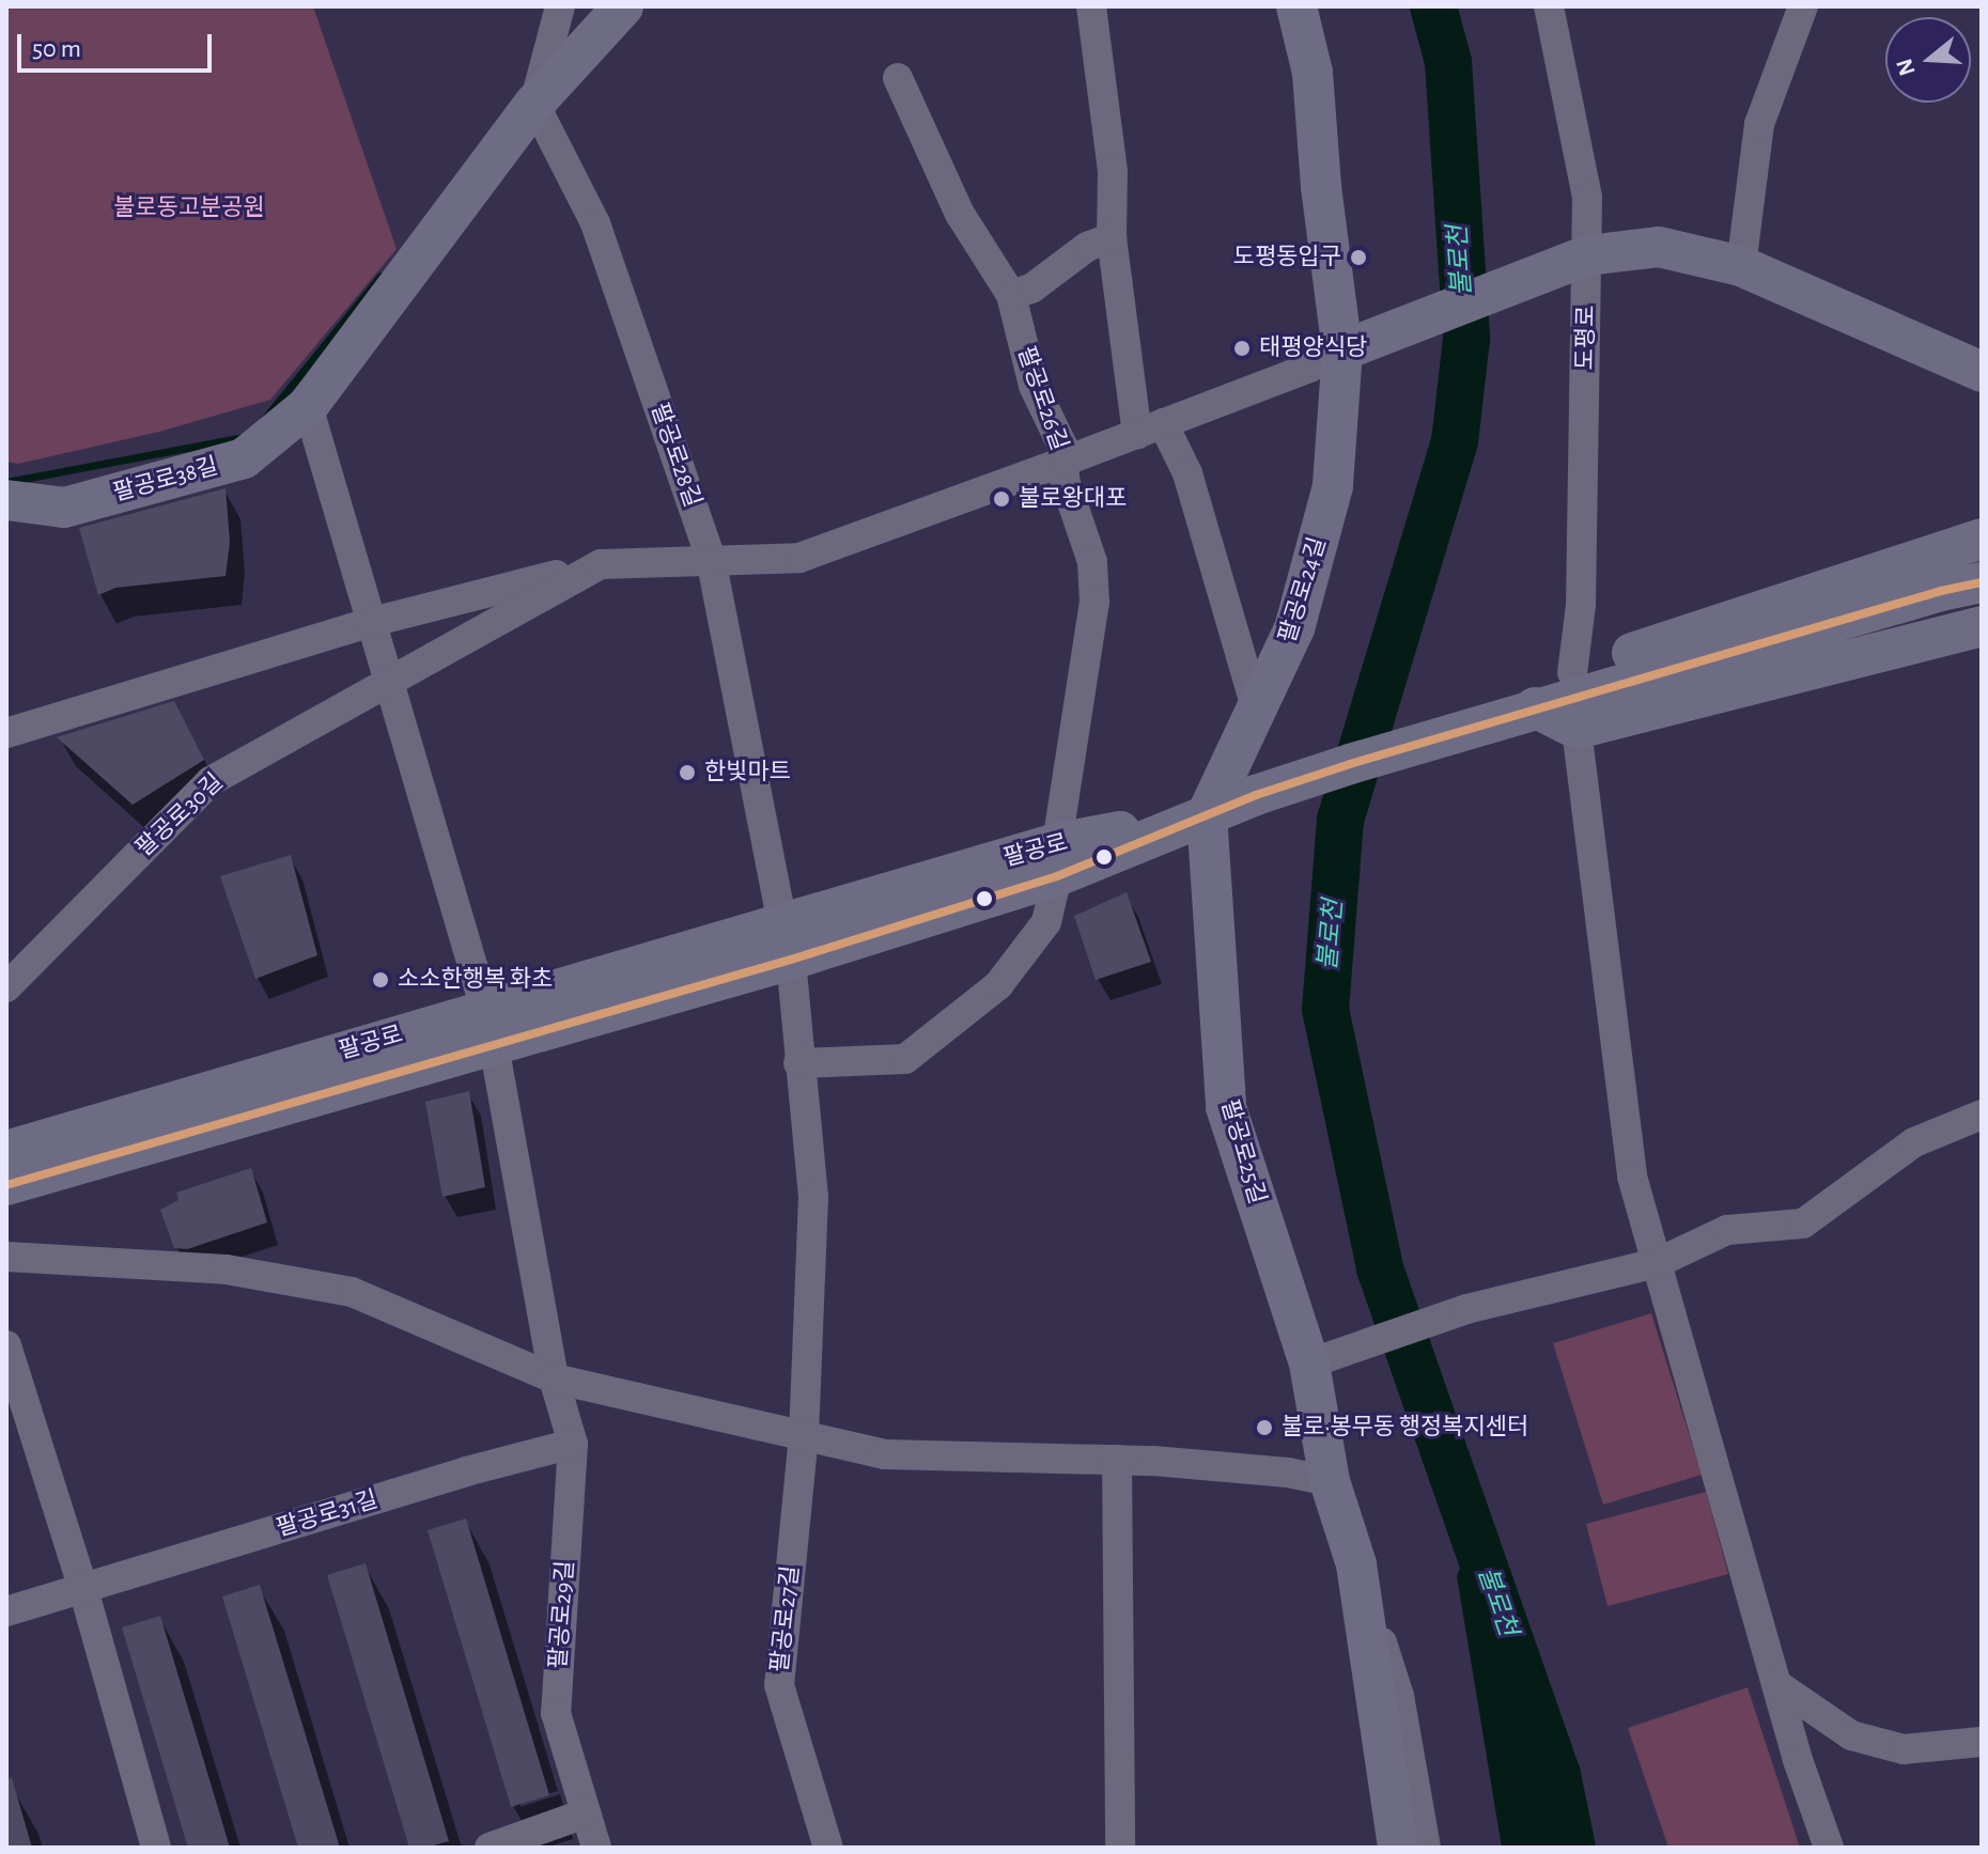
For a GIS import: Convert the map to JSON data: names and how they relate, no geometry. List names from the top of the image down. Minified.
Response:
{"streets":{"main road":["팔공로38길","팔공로24길","팔공로","팔공로25길"],"street":["도평로","팔공로26길","팔공로28길","팔공로30길","팔공로31길","팔공로29길","팔공로27길"]},"crossings":[["팔공로26길","팔공로30길"],["팔공로26길","팔공로"],["팔공로26길","팔공로27길"],["팔공로28길","팔공로38길"],["팔공로28길","팔공로30길"],["팔공로28길","팔공로"],["팔공로28길","팔공로27길"],["팔공로24길","팔공로"],["팔공로24길","팔공로25길"],["팔공로","팔공로25길"],["팔공로","팔공로29길"],["팔공로","팔공로27길"],["팔공로31길","팔공로29길"]],"water":["불로천"],"parks":["불로동고분공원"],"places":["도평동입구","태평양식당","불로왕대포","한빛마트","소소한행복 화초","불로·봉무동 행정복지센터"],"scale_bar":"50 m","north":"left"}
